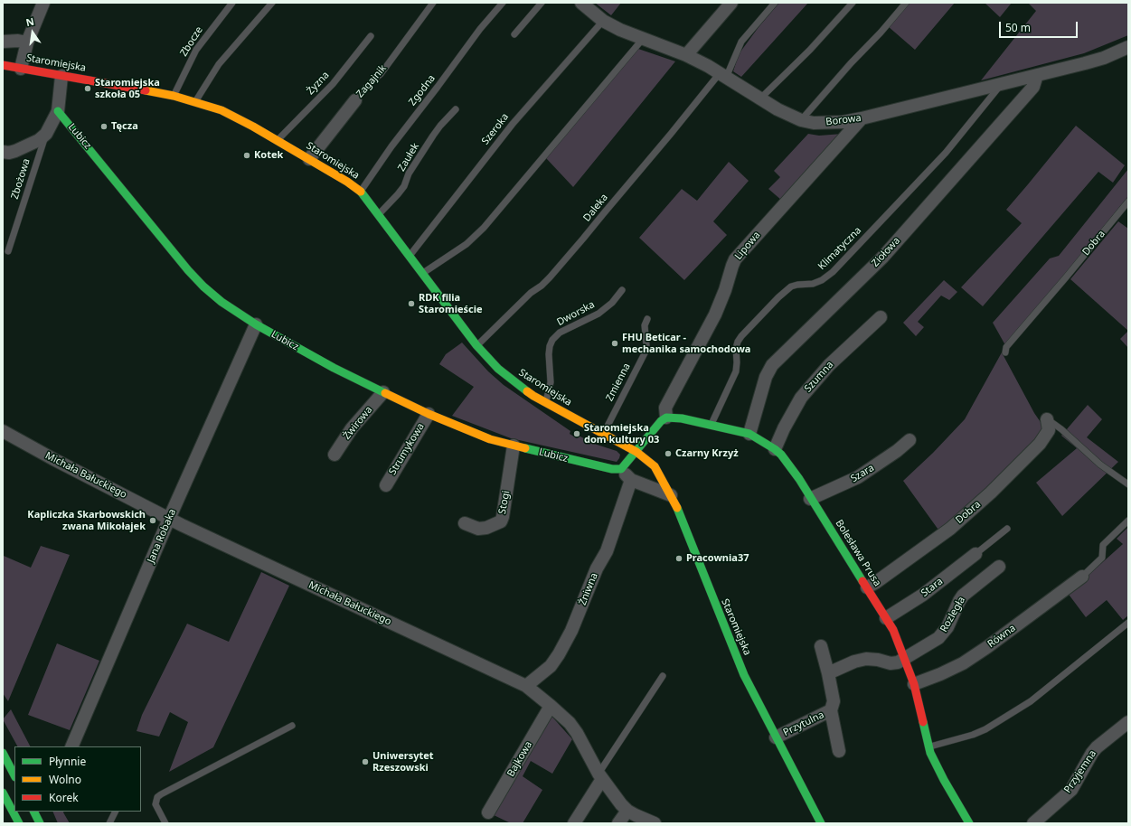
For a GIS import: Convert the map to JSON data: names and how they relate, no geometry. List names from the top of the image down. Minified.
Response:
{"streets":{"street":["Staromiejska","Zagajnik","Borowa","Lubicz","Dobra","Lipowa","Ziołowa","Szumna","Żwirowa","Strumykowa","Szara","Michała Bałuckiego","Stogi","Jana Robaka","Bolesława Prusa","Stara","Żniwna","Rozległa","Równa","Przytulna","Bajkowa","Przyjemna"],"lane":["Zbocze","Żyzna","Zgodna","Szeroka","Zaułek","Zbożowa","Daleka","Klimatyczna","Dworska","Zmienna"]},"crossings":[["Zbocze","Staromiejska"],["Staromiejska","Zagajnik"],["Staromiejska","Żyzna"],["Staromiejska","Zgodna"],["Staromiejska","Szeroka"],["Staromiejska","Zaułek"],["Staromiejska","Daleka"],["Staromiejska","Dworska"],["Staromiejska","Zmienna"],["Staromiejska","Przytulna"],["Borowa","Szeroka"],["Borowa","Daleka"],["Borowa","Lipowa"],["Borowa","Klimatyczna"],["Borowa","Ziołowa"],["Lubicz","Żwirowa"],["Lubicz","Strumykowa"],["Lubicz","Stogi"],["Lubicz","Jana Robaka"],["Dobra","Bolesława Prusa"],["Lipowa","Bolesława Prusa"],["Klimatyczna","Bolesława Prusa"],["Ziołowa","Bolesława Prusa"],["Szumna","Bolesława Prusa"],["Szara","Bolesława Prusa"],["Michała Bałuckiego","Jana Robaka"],["Michała Bałuckiego","Żniwna"],["Michała Bałuckiego","Bajkowa"],["Bolesława Prusa","Stara"],["Bolesława Prusa","Rozległa"],["Bolesława Prusa","Równa"]],"places":["Staromiejska szkoła 05","Tęcza","Kotek","RDK filia Staromieście","FHU Beticar - mechanika samochodowa","Staromiejska dom kultury 03","Czarny Krzyż","Kapliczka Skarbowskich zwana Mikołajek","Pracownia37","Uniwersytet Rzeszowski"],"legend":["Płynnie","Wolno","Korek"],"scale_bar":"50 m","north":"top"}
